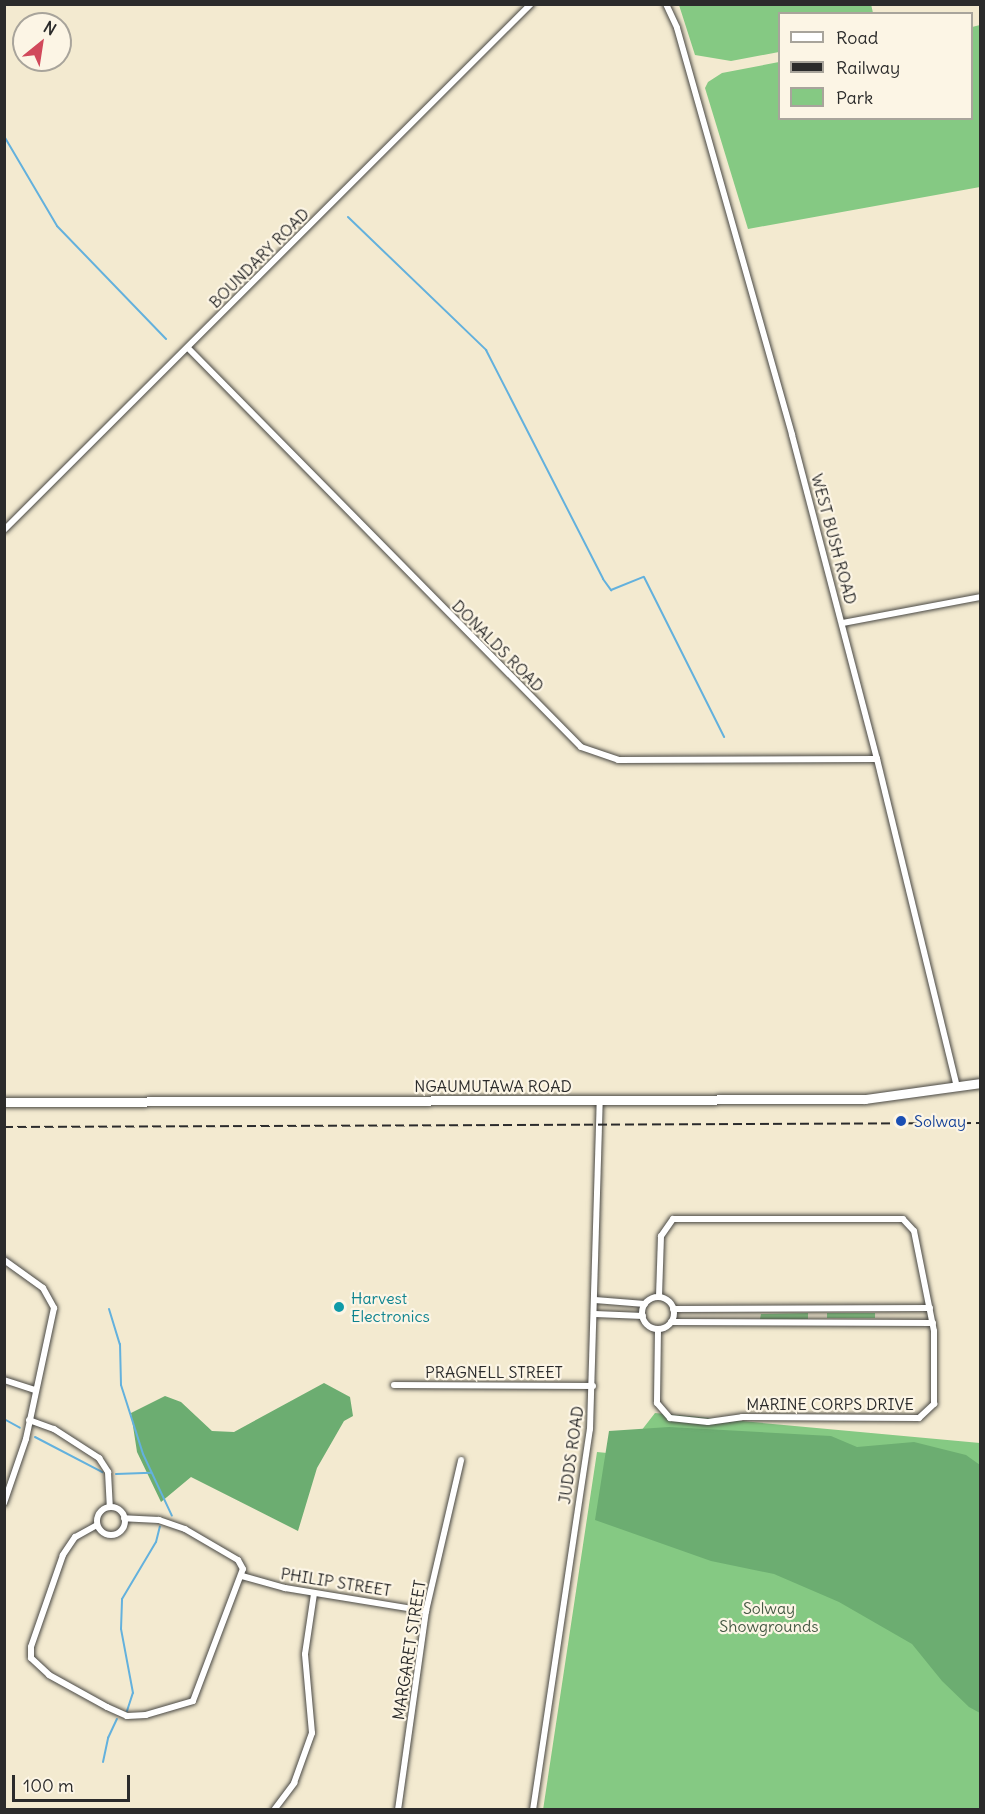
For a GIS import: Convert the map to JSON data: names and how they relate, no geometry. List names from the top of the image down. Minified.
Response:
{"streets":{"main road":["NGAUMUTAWA ROAD"],"street":["BOUNDARY ROAD","WEST BUSH ROAD","DONALDS ROAD","PRAGNELL STREET","MARINE CORPS DRIVE","JUDDS ROAD","PHILIP STREET","MARGARET STREET"]},"crossings":[["BOUNDARY ROAD","DONALDS ROAD"],["WEST BUSH ROAD","DONALDS ROAD"],["WEST BUSH ROAD","NGAUMUTAWA ROAD"],["NGAUMUTAWA ROAD","JUDDS ROAD"],["PRAGNELL STREET","JUDDS ROAD"],["PHILIP STREET","MARGARET STREET"]],"parks":["Solway Showgrounds"],"places":["Solway","Harvest Electronics"],"legend":["Road","Railway","Park"],"scale_bar":"100 m","north":"top right"}
